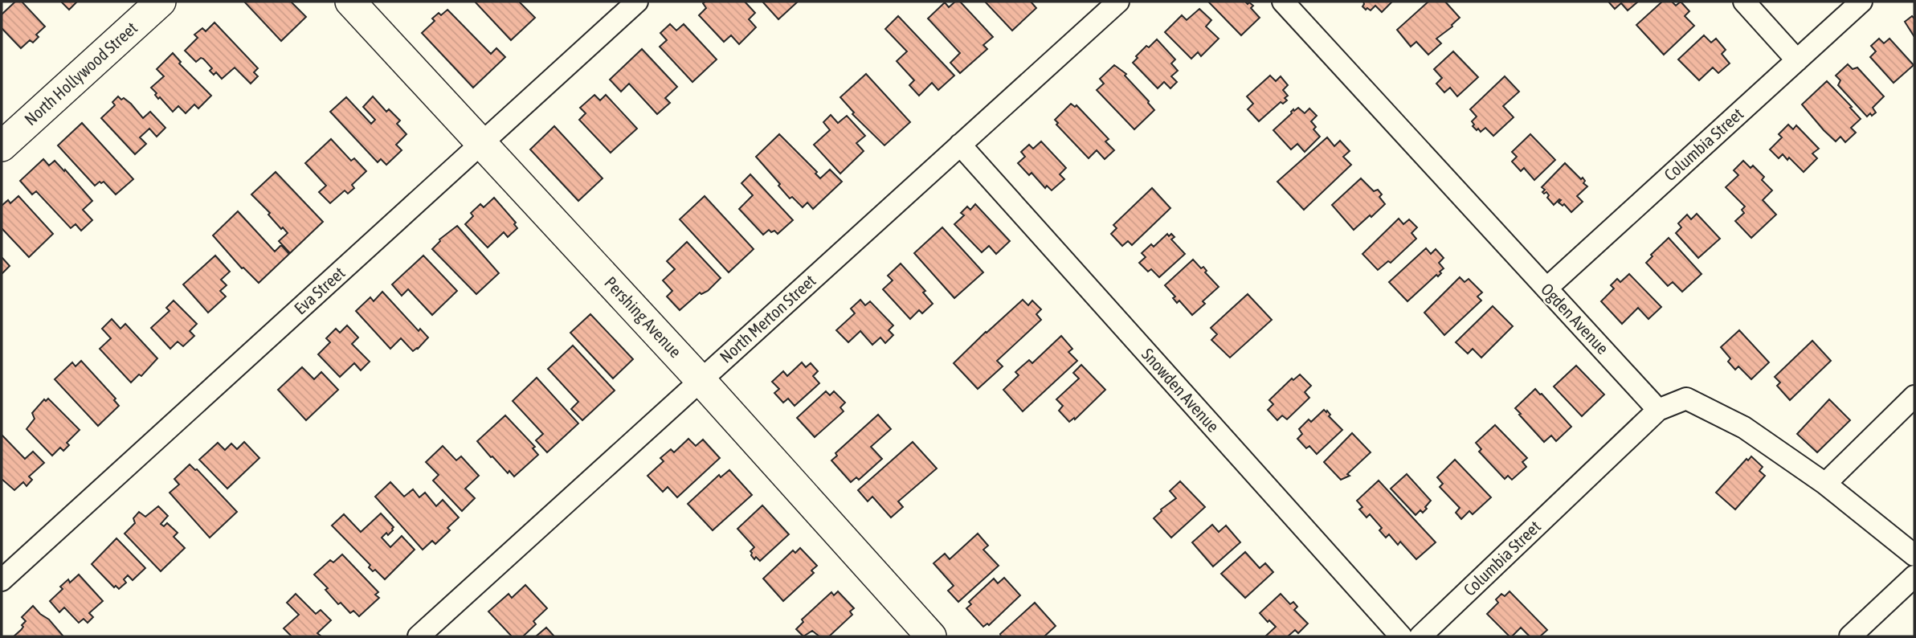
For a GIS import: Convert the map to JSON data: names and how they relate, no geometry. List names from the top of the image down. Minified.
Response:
{"streets":{"street":["North Hollywood Street","Columbia Street","Eva Street","Pershing Avenue","North Merton Street","Ogden Avenue","Snowden Avenue"]},"crossings":[["Columbia Street","Ogden Avenue"],["Eva Street","Pershing Avenue"],["Pershing Avenue","North Merton Street"],["North Merton Street","Snowden Avenue"]]}
